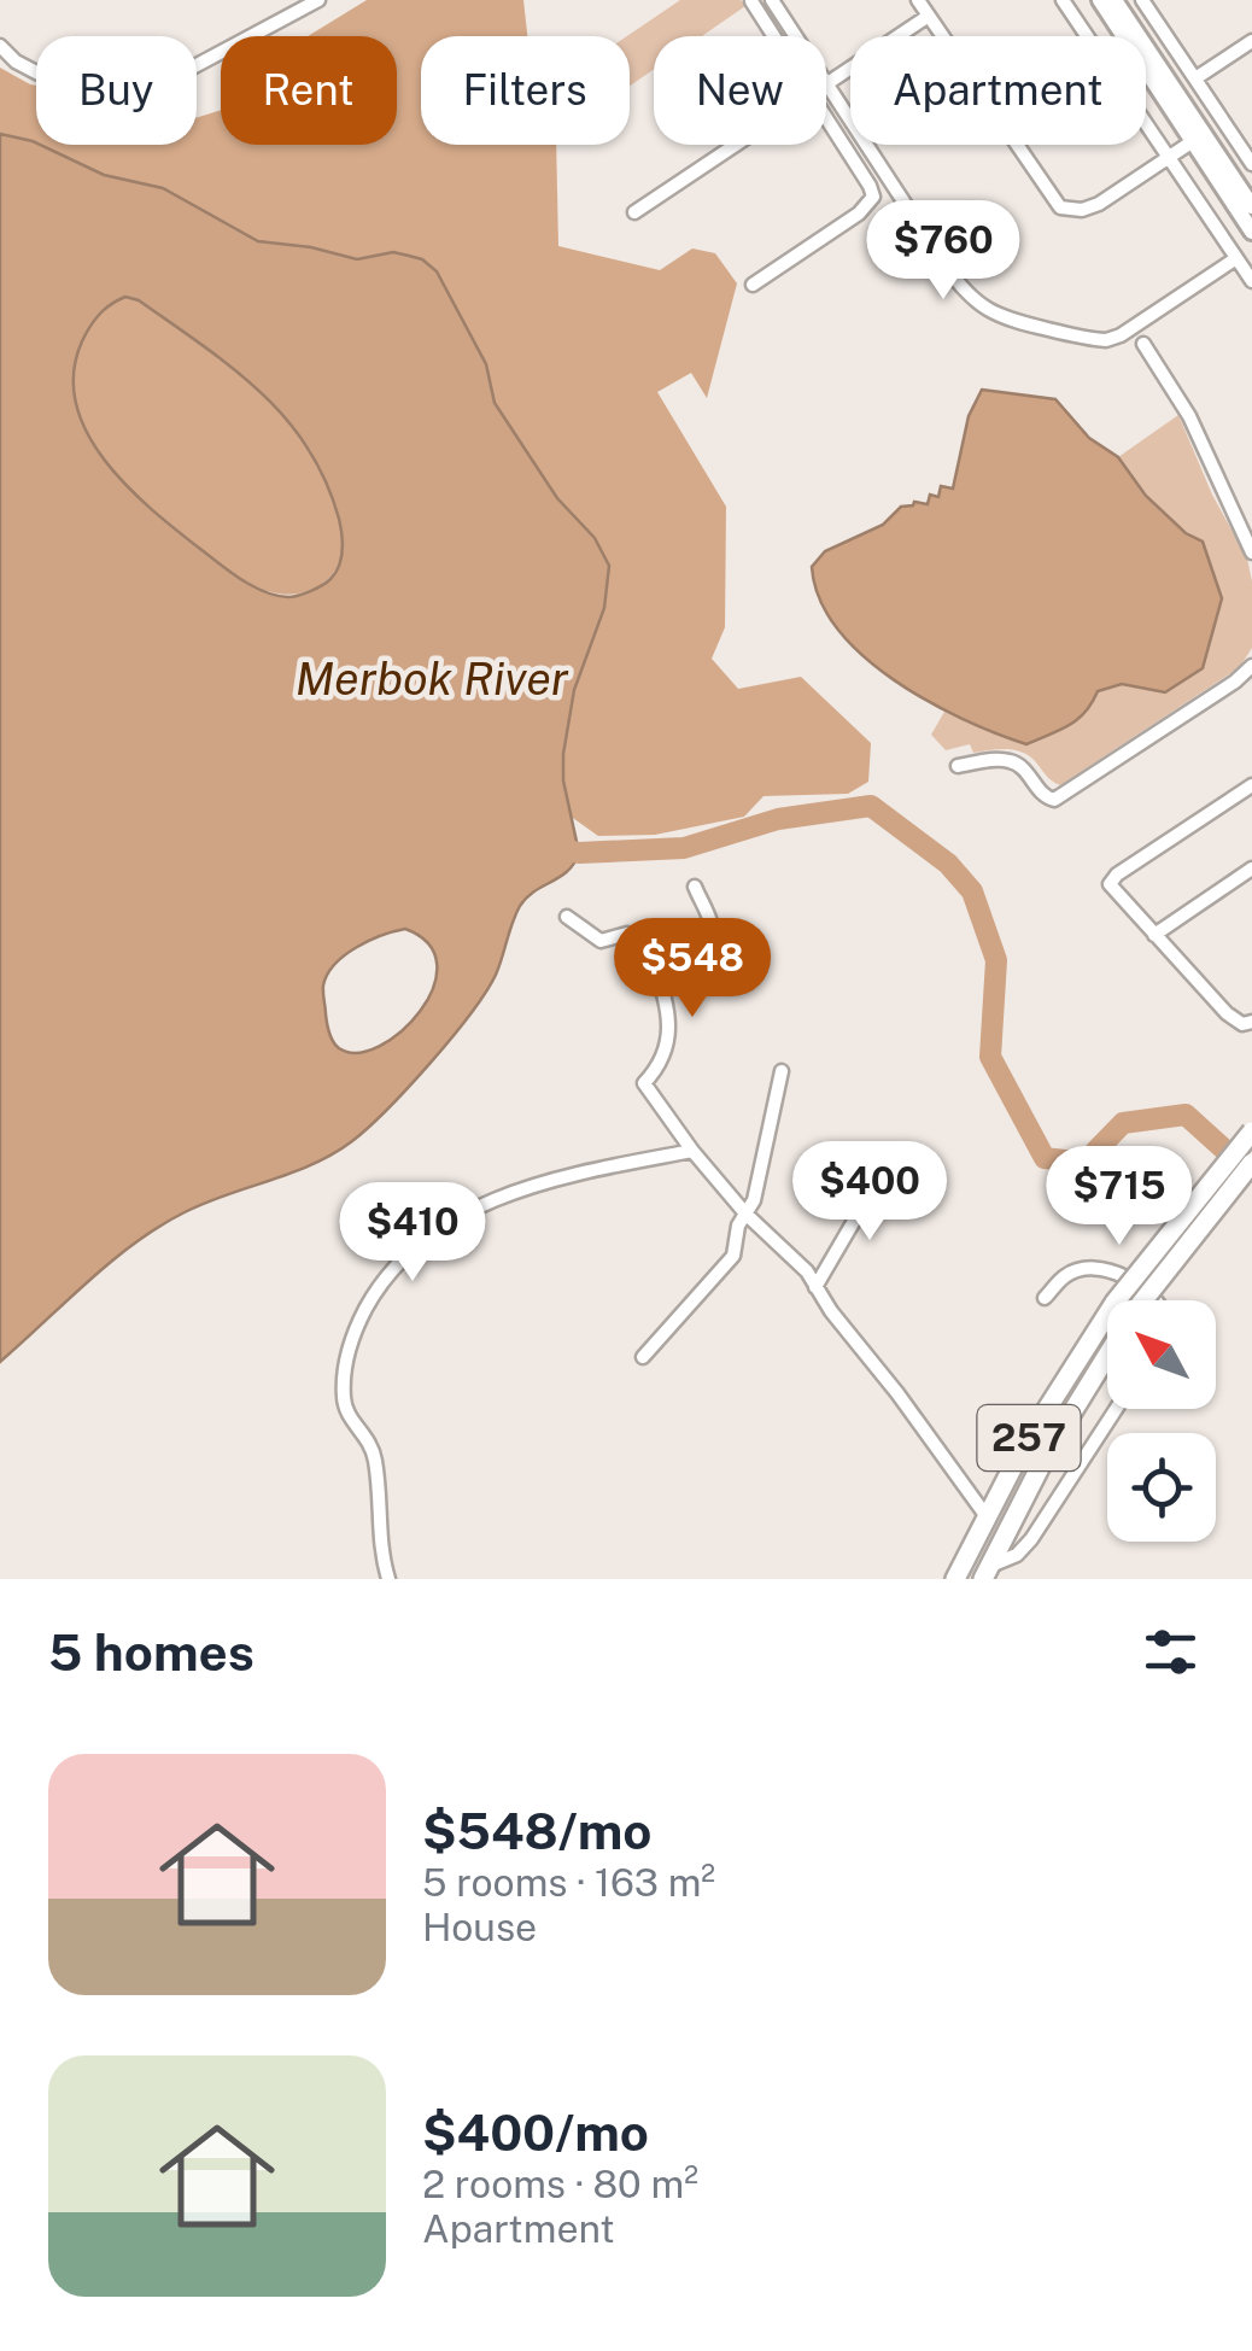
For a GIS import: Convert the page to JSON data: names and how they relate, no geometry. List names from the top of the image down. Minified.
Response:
{"streets":{"highway":["257"]},"water":["Merbok River"],"north":"top left","page":{"chip":["Buy","Rent","Filters","New","Apartment"],"price":["$760","$548","$400","$715","$410"],"heading":"5 homes","list":[{"name":"$548/mo","note":"5 rooms · 163 m² · House"},{"name":"$400/mo","note":"2 rooms · 80 m² · Apartment"}]}}
